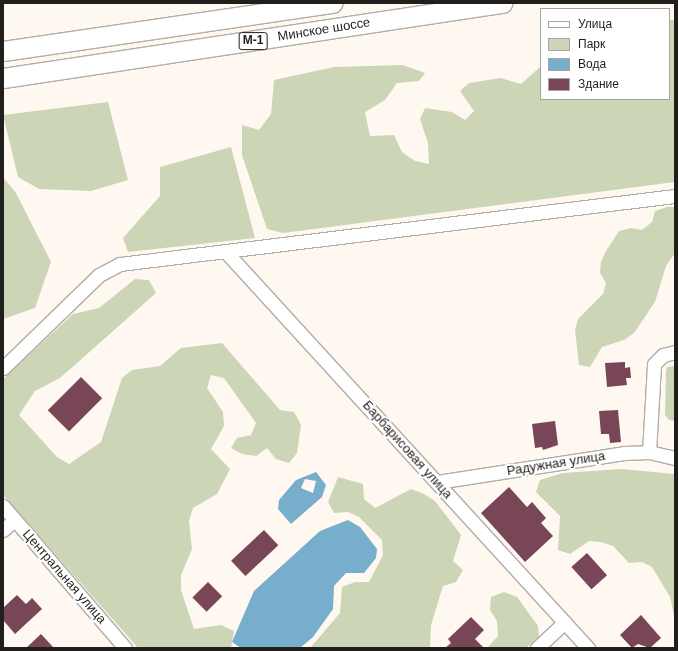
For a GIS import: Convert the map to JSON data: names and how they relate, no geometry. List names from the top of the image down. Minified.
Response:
{"streets":{"highway":["Минское шоссе","М-1"],"street":["Барбарисовая улица","Радужная улица","Центральная улица"]},"crossings":[["Барбарисовая улица","Радужная улица"]],"legend":["Улица","Парк","Вода","Здание"]}
